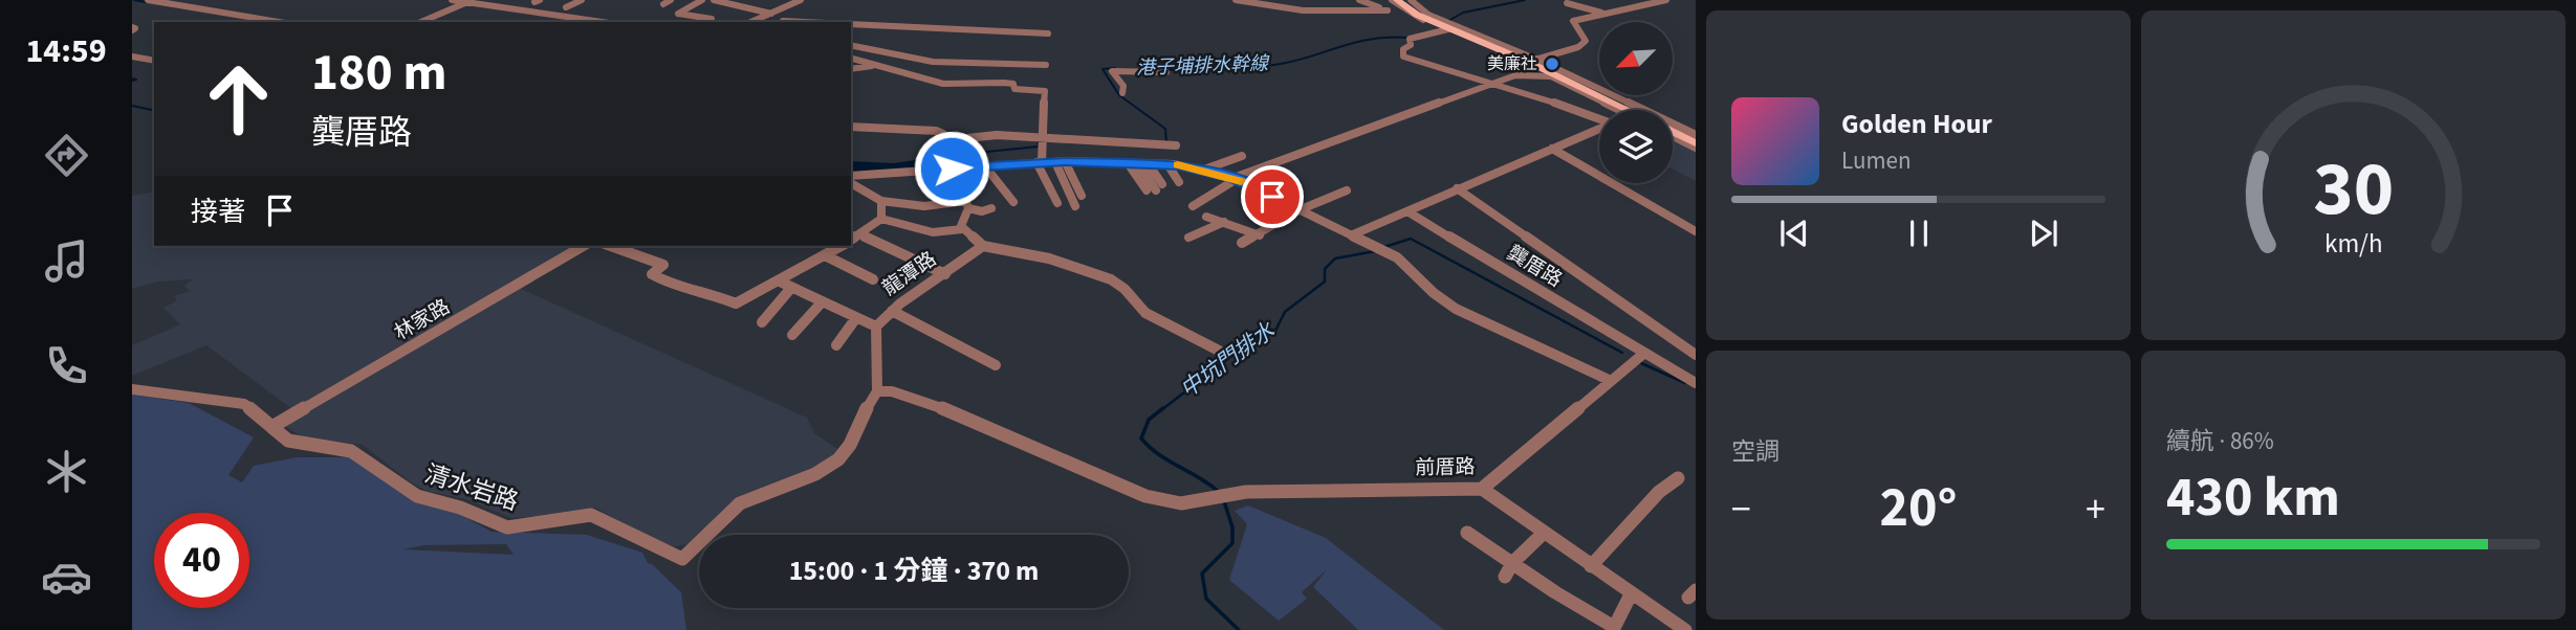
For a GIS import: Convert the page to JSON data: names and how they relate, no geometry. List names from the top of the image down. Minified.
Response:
{"streets":{"street":["龔厝路","龍潭路","林家路","前厝路","清水岩路"]},"crossings":[["龔厝路","前厝路"],["龍潭路","前厝路"],["龍潭路","清水岩路"],["林家路","清水岩路"],["前厝路","清水岩路"]],"water":["港子埔排水幹線","中坑門排水"],"places":["美廉社"],"north":"bottom left","page":{"tabs":"14:59","turn":["180 m","龔厝路"],"song":["Golden Hour","Lumen"],"then":"接著","tile":["空調",["續航 · 86%","430 km"]],"heat":["−","20°","+"],"limit":"40","trip":"15:00 · 1 分鐘 · 370 m","gauge":["30","km/h"]}}
